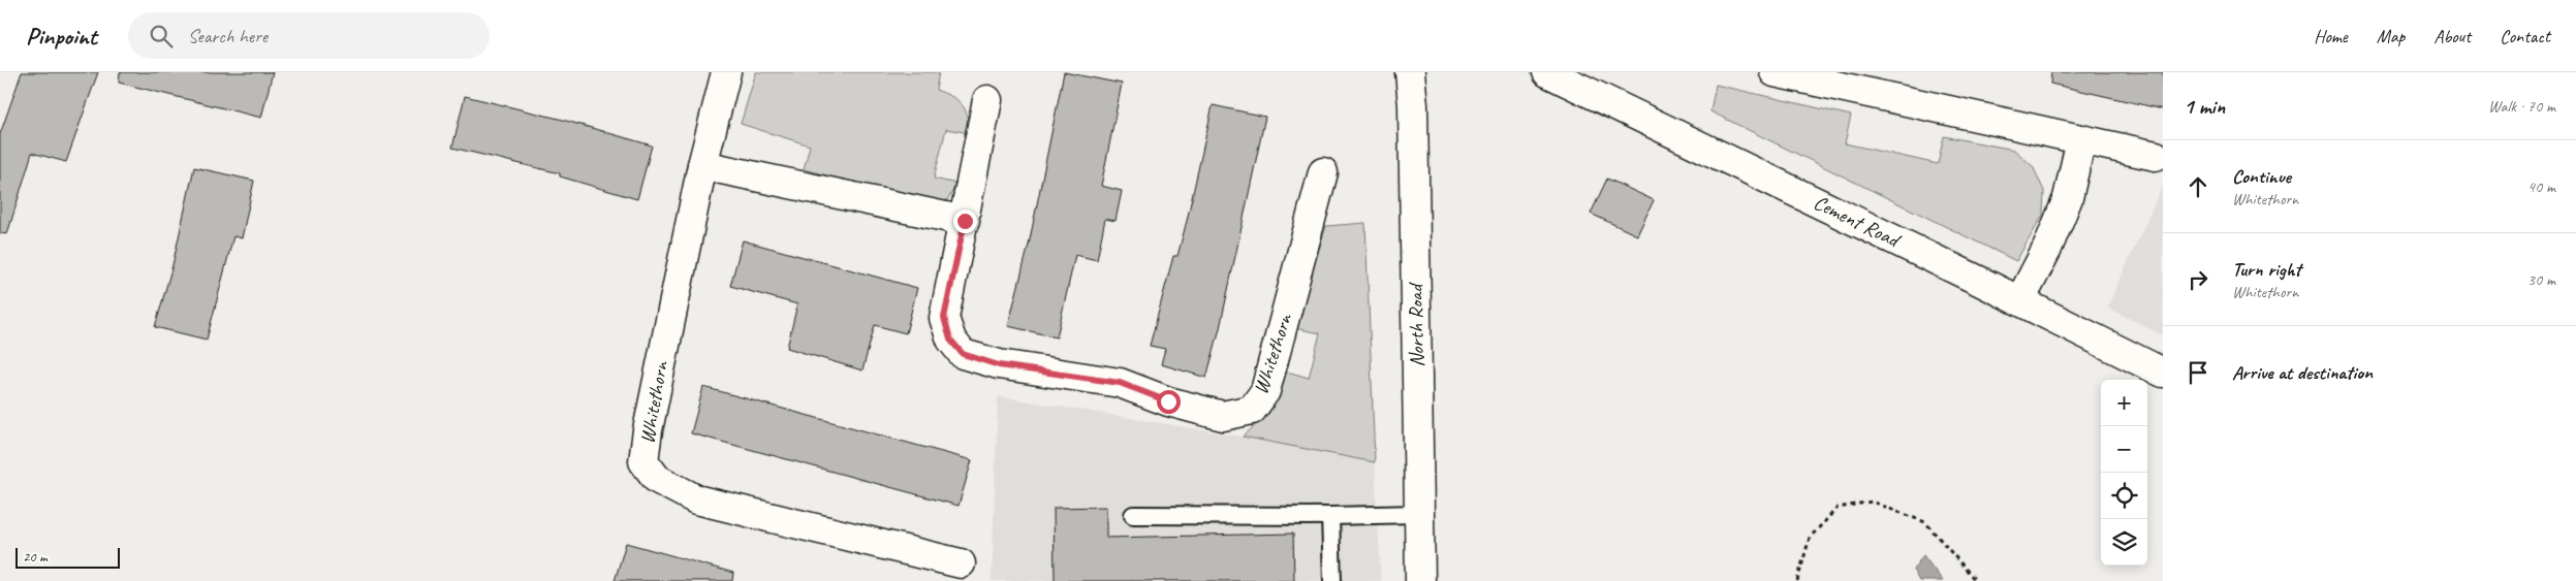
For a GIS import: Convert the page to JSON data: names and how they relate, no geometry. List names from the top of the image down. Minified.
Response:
{"streets":{"street":["Cement Road","North Road","Whitethorn"]},"scale_bar":"20 m","page":{"header":"Pinpoint","search":"Search here","nav":["Home","Map","About","Contact"],"heading":["1 min","Walk · 70 m"],"list":[["Continue","Whitethorn","40 m"],["Turn right","Whitethorn","30 m"],"Arrive at destination"],"map_buttons":["+","−"],"scale":"20 m"}}
